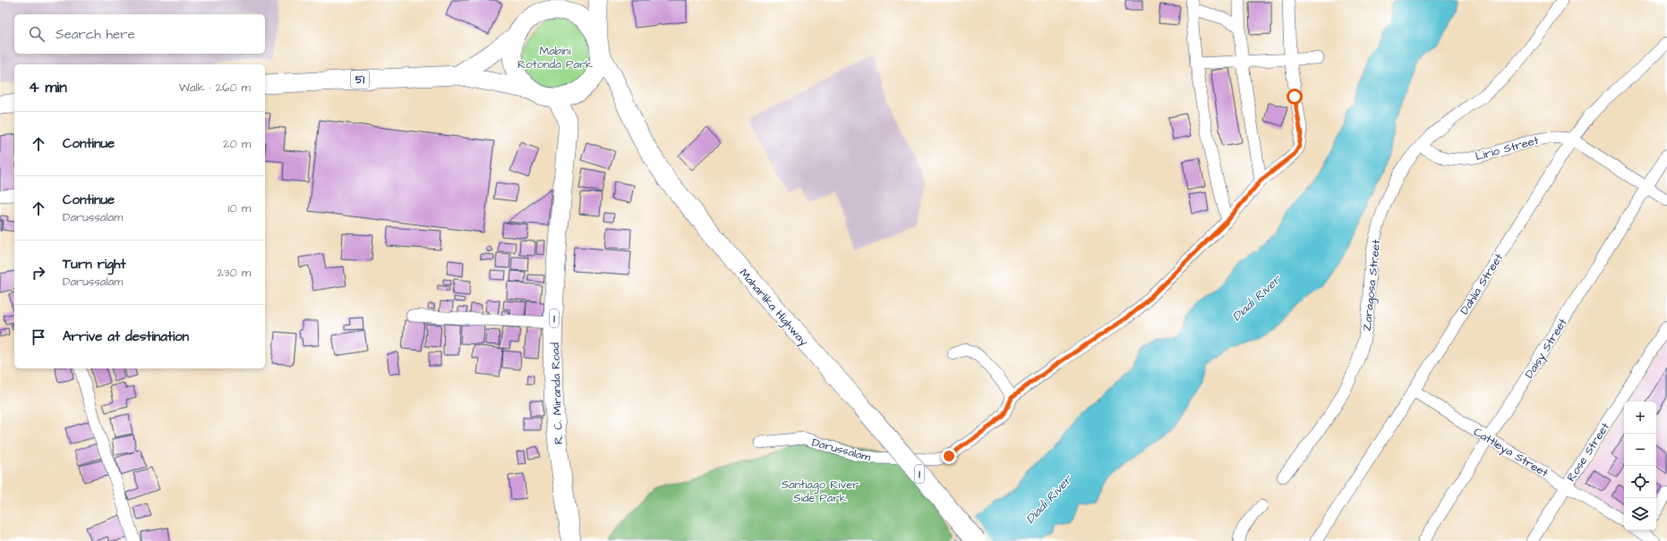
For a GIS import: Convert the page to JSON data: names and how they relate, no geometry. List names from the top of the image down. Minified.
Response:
{"streets":{"main road":["51","Maharlika Highway","1","R. C. Miranda Road"],"street":["Lirio Street","Dahlia Street","Zaragosa Street","Daisy Street","Darussalam","Cattleya Street","Rose Street"]},"crossings":[["51","Maharlika Highway"],["51","1"],["51","R. C. Miranda Road"],["Lirio Street","Dahlia Street"],["Lirio Street","Zaragosa Street"],["Dahlia Street","Cattleya Street"],["Maharlika Highway","1"],["Maharlika Highway","R. C. Miranda Road"],["1","R. C. Miranda Road"],["Daisy Street","Cattleya Street"],["Cattleya Street","Rose Street"]],"water":["Diadi River"],"parks":["Mabini Rotonda Park","Santiago River Side Park"],"page":{"search":"Search here","heading":["4 min","Walk · 260 m"],"list":[["Continue","20 m"],["Continue","Darussalam","10 m"],["Turn right","Darussalam","230 m"],"Arrive at destination"],"map_buttons":["+","−"]}}
